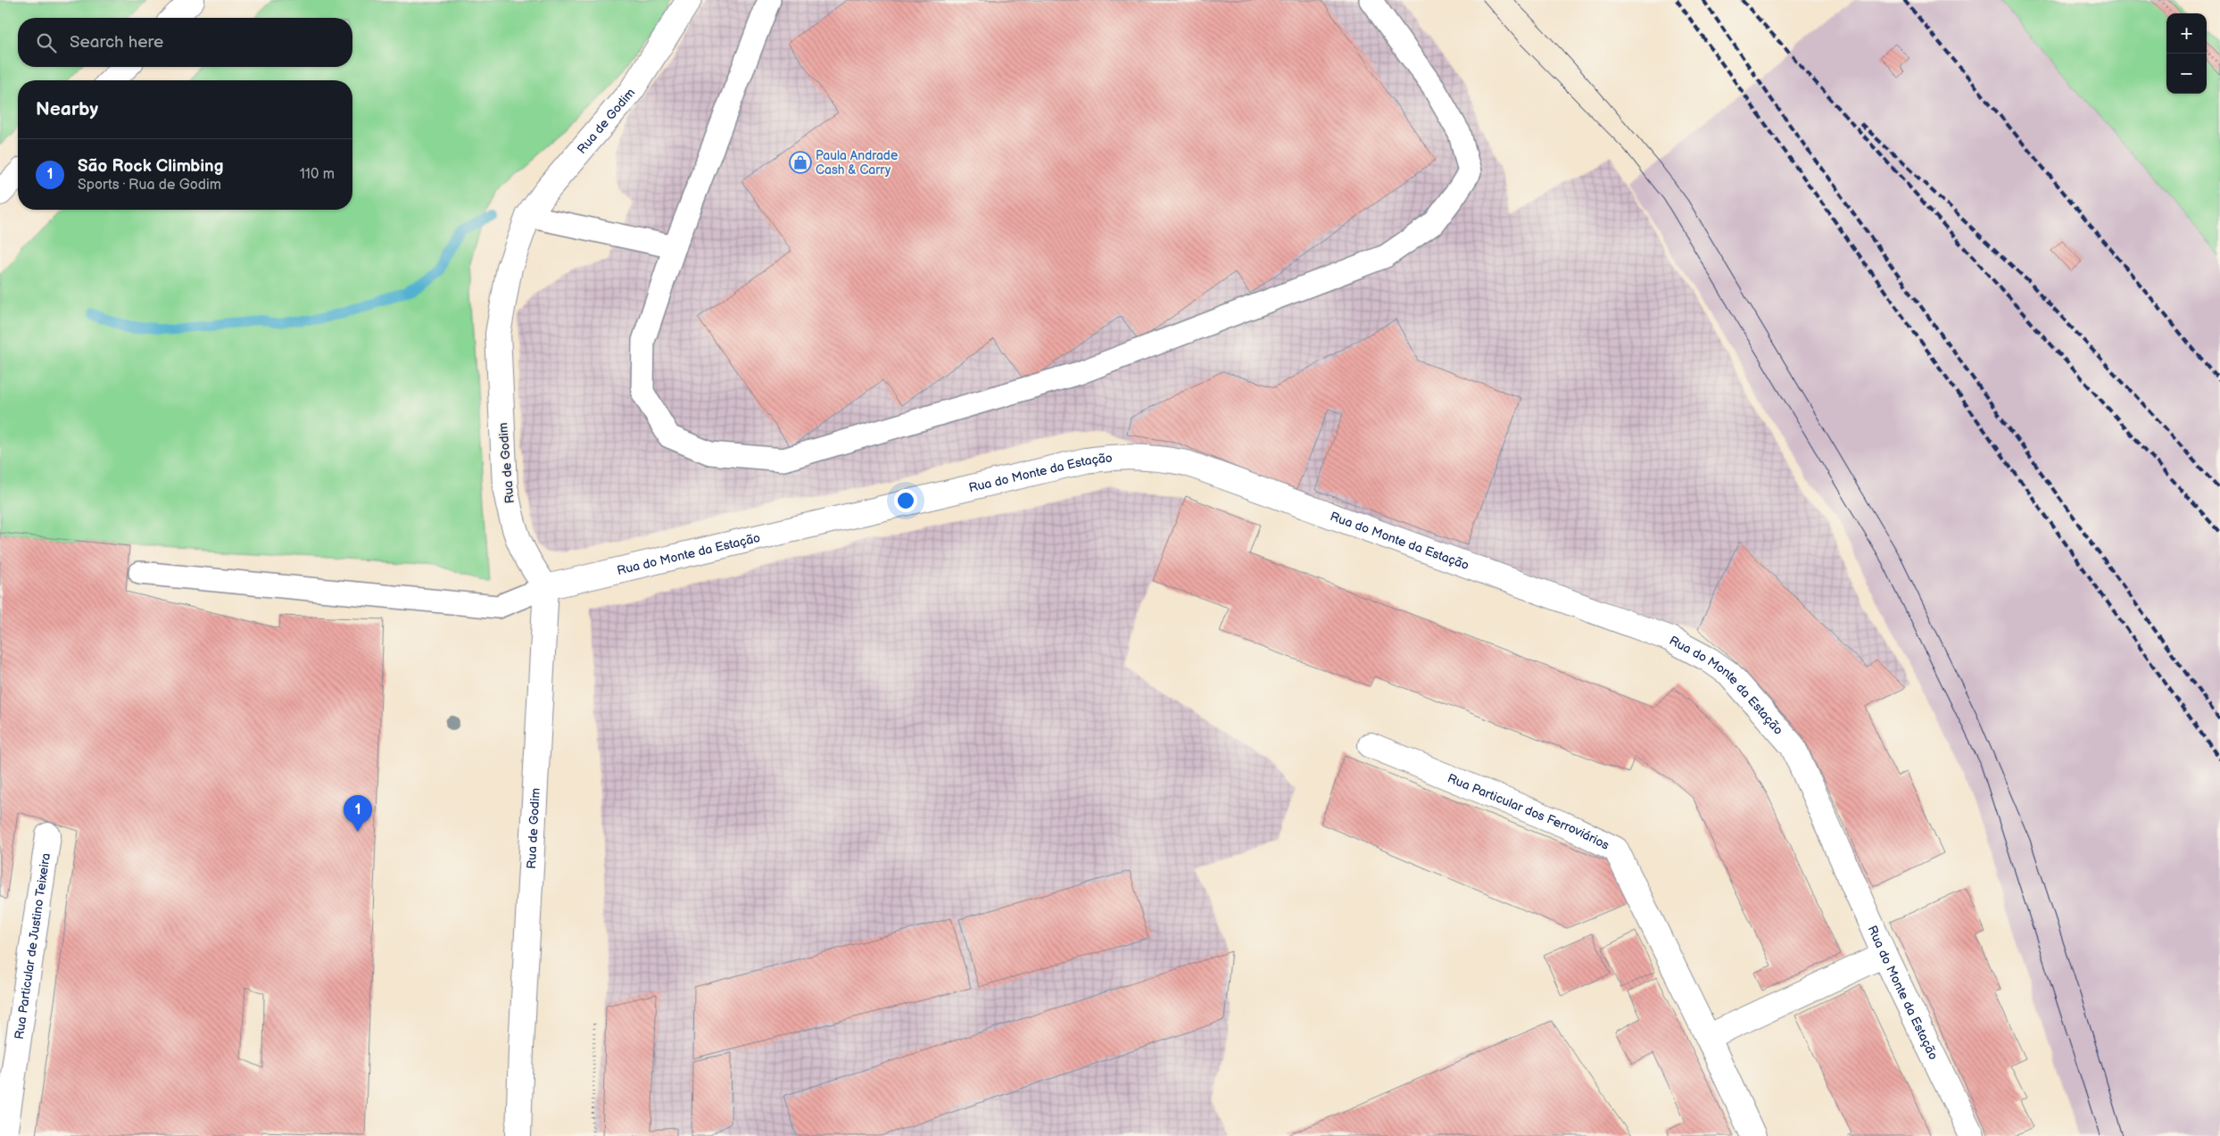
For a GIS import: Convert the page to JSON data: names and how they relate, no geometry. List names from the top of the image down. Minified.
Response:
{"streets":{"street":["Rua de Godim","Rua do Monte da Estação","Rua Particular dos Ferroviários","Rua Particular de Justino Teixeira"]},"crossings":[["Rua de Godim","Rua do Monte da Estação"]],"places":{"shop":["Paula Andrade Cash & Carry"]},"page":{"map_buttons":["+","−"],"search":"Search here","heading":"Nearby","list":[{"mark":"1","name":"São Rock Climbing","note":"Sports · Rua de Godim","value":"110 m"}],"pins":"1"}}
